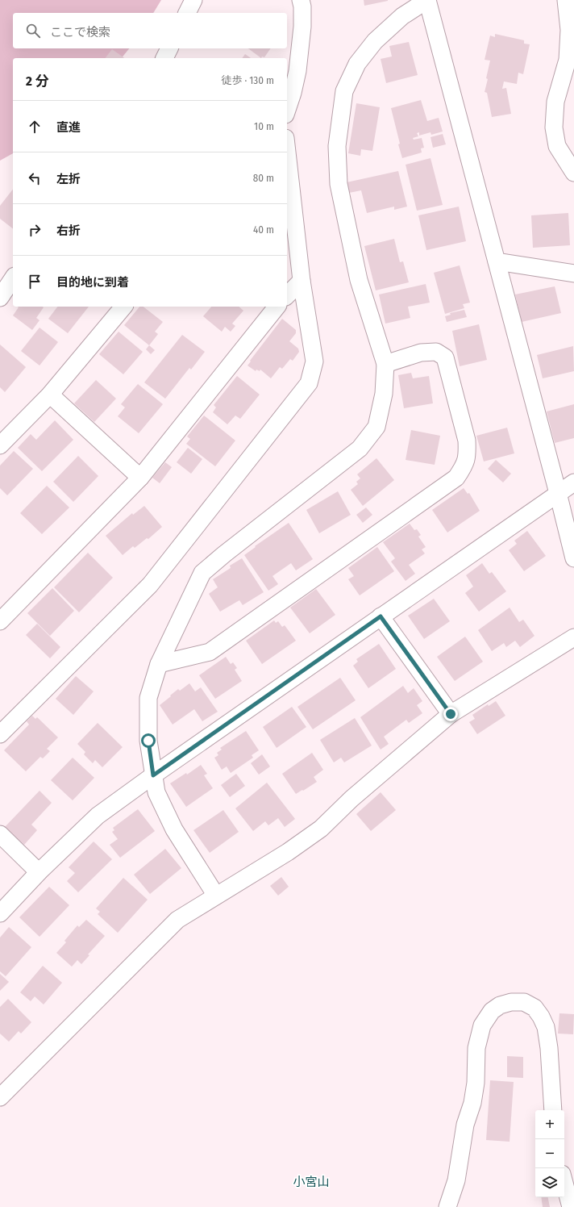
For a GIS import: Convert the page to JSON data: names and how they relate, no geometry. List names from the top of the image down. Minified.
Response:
{"districts":["小宮山"],"page":{"search":"ここで検索","heading":["2 分","徒歩 · 130 m"],"list":[["直進","10 m"],["左折","80 m"],["右折","40 m"],"目的地に到着"],"map_buttons":["+","−"]}}
